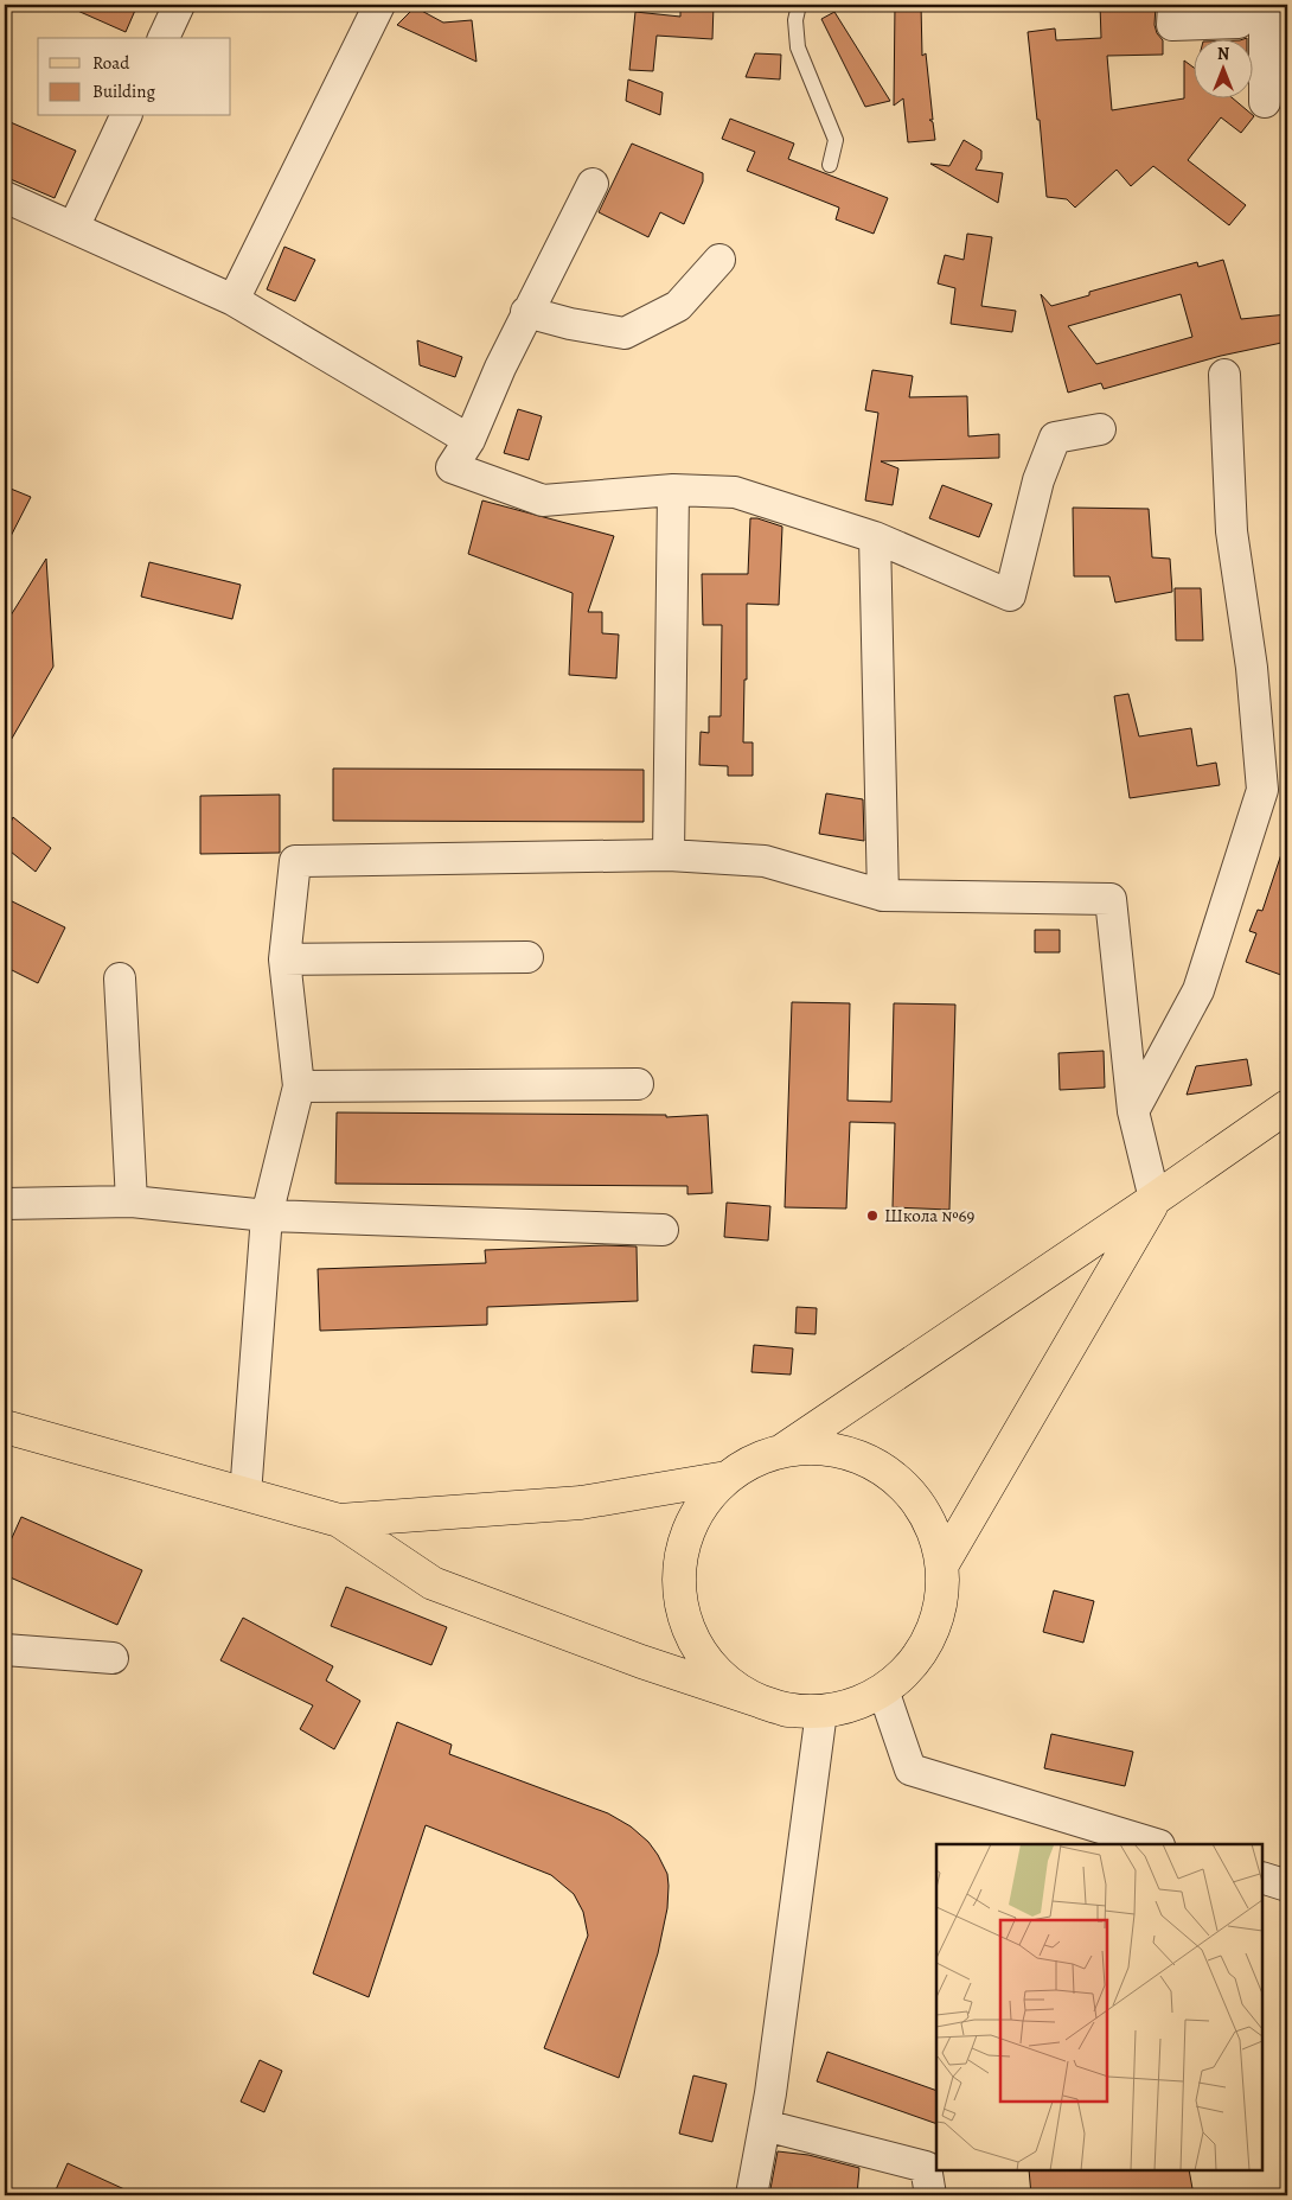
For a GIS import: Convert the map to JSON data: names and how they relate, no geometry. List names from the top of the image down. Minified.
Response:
{"places":["Школа №69"],"legend":["Road","Building"],"north":"top"}
